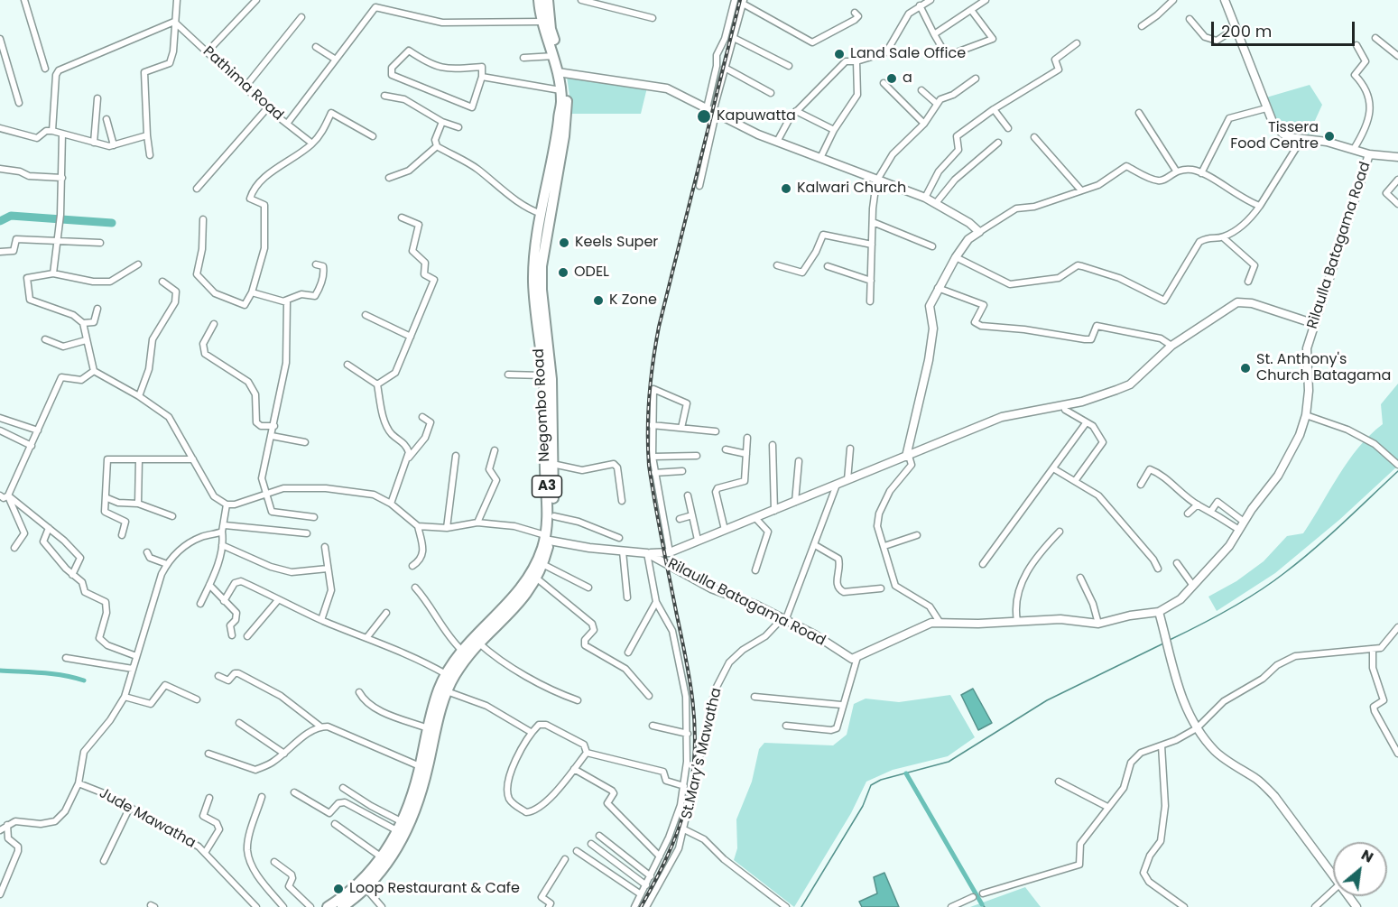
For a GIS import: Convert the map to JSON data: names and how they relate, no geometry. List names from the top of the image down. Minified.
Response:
{"streets":{"highway":["Negombo Road","A3"],"street":["Pathima Road","Rilaulla Batagama Road","St.Mary's Mawatha","Jude Mawatha"]},"crossings":[["Rilaulla Batagama Road","Negombo Road"],["Rilaulla Batagama Road","St.Mary's Mawatha"]],"places":["Land Sale Office","a","Kapuwatta","Tissera Food Centre","Kalwari Church","Keels Super","ODEL","K Zone","St. Anthony's Church Batagama","Loop Restaurant & Cafe"],"scale_bar":"200 m","north":"top right"}
